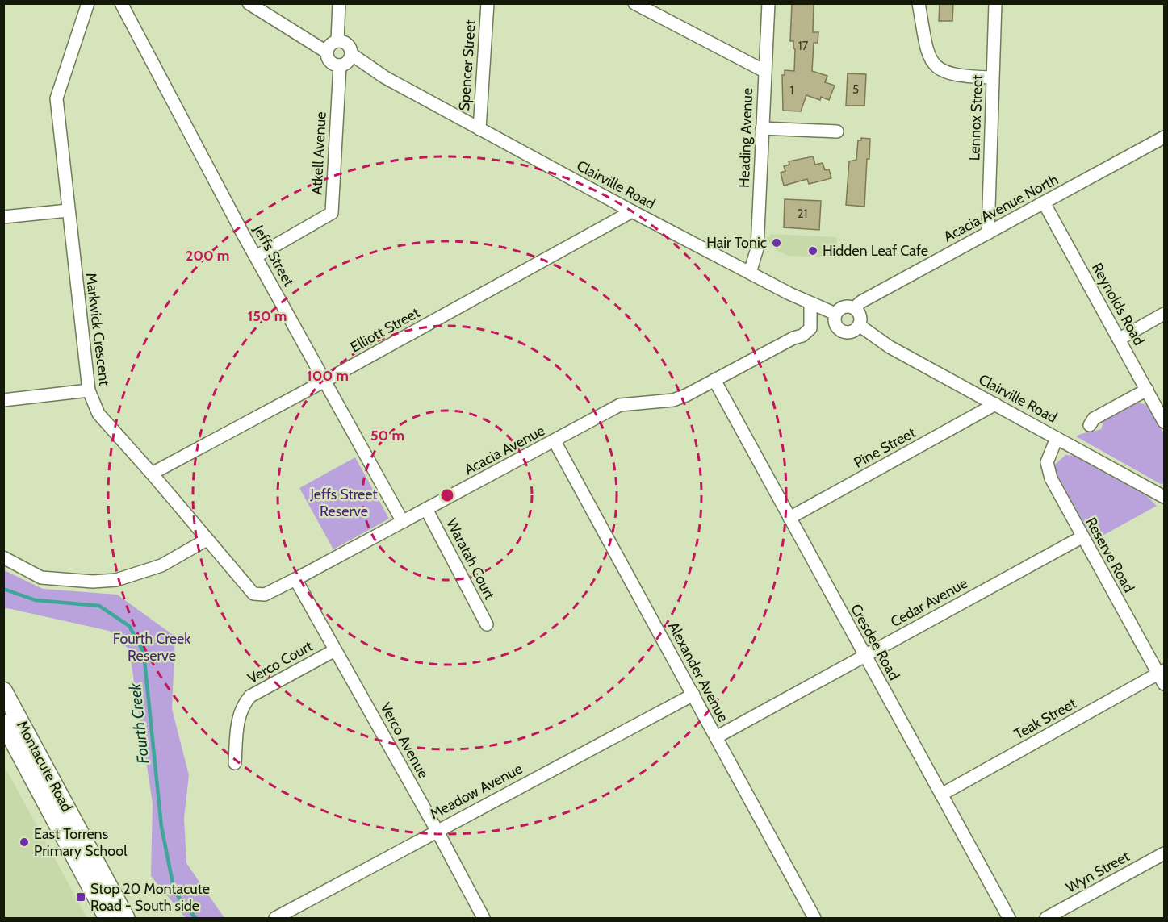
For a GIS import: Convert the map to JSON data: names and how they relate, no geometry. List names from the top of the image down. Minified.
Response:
{"streets":{"main road":["Montacute Road"],"street":["Spencer Street","Lennox Street","Heading Avenue","Atkell Avenue","Clairville Road","Acacia Avenue North","Jeffs Street","Reynolds Road","Markwick Crescent","Elliott Street","Pine Street","Acacia Avenue","Reserve Road","Waratah Court","Cedar Avenue","Cresdee Road","Verco Court","Alexander Avenue","Teak Street","Verco Avenue","Meadow Avenue","Wyn Street"]},"crossings":[["Spencer Street","Clairville Road"],["Lennox Street","Acacia Avenue North"],["Heading Avenue","Clairville Road"],["Atkell Avenue","Clairville Road"],["Atkell Avenue","Jeffs Street"],["Clairville Road","Acacia Avenue North"],["Clairville Road","Elliott Street"],["Clairville Road","Pine Street"],["Clairville Road","Reserve Road"],["Acacia Avenue North","Reynolds Road"],["Jeffs Street","Elliott Street"],["Jeffs Street","Acacia Avenue"],["Markwick Crescent","Elliott Street"],["Markwick Crescent","Acacia Avenue"],["Pine Street","Cresdee Road"],["Acacia Avenue","Waratah Court"],["Acacia Avenue","Cresdee Road"],["Acacia Avenue","Alexander Avenue"],["Acacia Avenue","Verco Avenue"],["Reserve Road","Cedar Avenue"],["Reserve Road","Teak Street"],["Cedar Avenue","Cresdee Road"],["Cedar Avenue","Alexander Avenue"],["Cresdee Road","Teak Street"],["Verco Court","Verco Avenue"],["Alexander Avenue","Meadow Avenue"],["Verco Avenue","Meadow Avenue"]],"water":["Fourth Creek"],"parks":["Jeffs Street Reserve","Fourth Creek Reserve"],"places":{"other":["Hair Tonic","Hidden Leaf Cafe","East Torrens Primary School"],"transit":["Stop 20 Montacute Road - South side"]},"house_numbers":["17","5","1","21"],"rings":["200 m","150 m","100 m","50 m"]}
